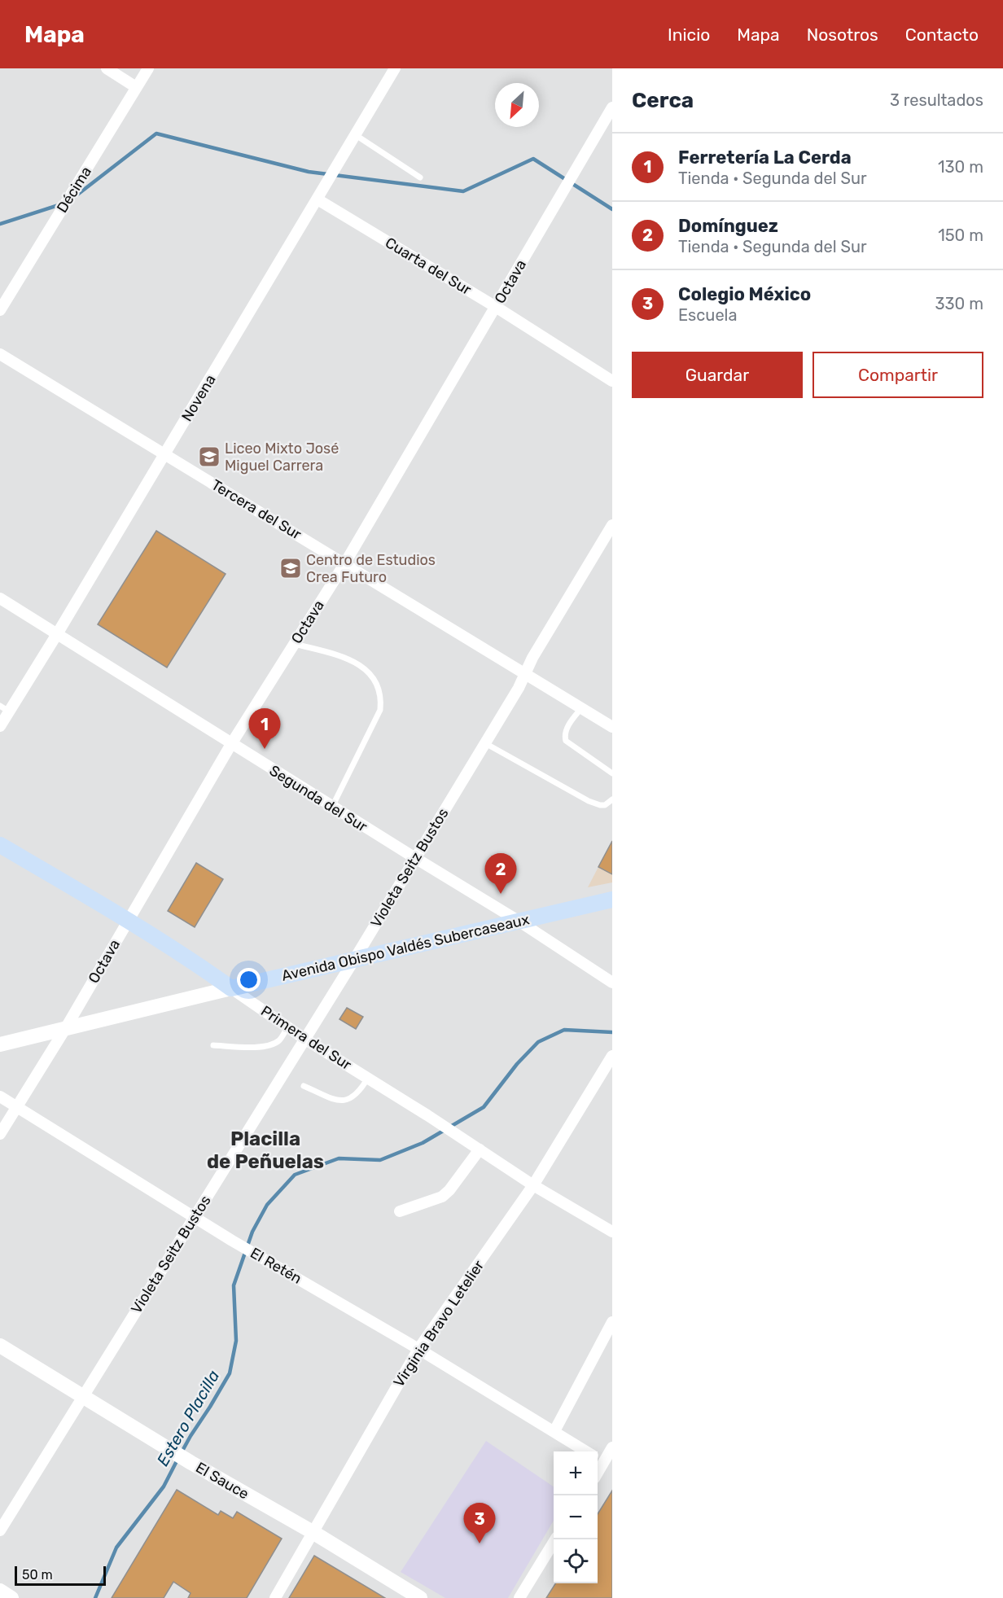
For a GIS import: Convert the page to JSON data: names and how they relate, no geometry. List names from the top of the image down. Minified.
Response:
{"streets":{"main road":["Avenida Obispo Valdés Subercaseaux","Primera del Sur"],"street":["Décima","Cuarta del Sur","Octava","Novena","Tercera del Sur","Segunda del Sur","Violeta Seitz Bustos","El Retén","Virginia Bravo Letelier","El Sauce"]},"crossings":[["Cuarta del Sur","Octava"],["Cuarta del Sur","Novena"],["Octava","Tercera del Sur"],["Octava","Segunda del Sur"],["Octava","Avenida Obispo Valdés Subercaseaux"],["Octava","Primera del Sur"],["Octava","El Retén"],["Novena","Tercera del Sur"],["Novena","Segunda del Sur"],["Tercera del Sur","Violeta Seitz Bustos"],["Segunda del Sur","Violeta Seitz Bustos"],["Segunda del Sur","Avenida Obispo Valdés Subercaseaux"],["Violeta Seitz Bustos","Avenida Obispo Valdés Subercaseaux"],["Violeta Seitz Bustos","Primera del Sur"],["Violeta Seitz Bustos","El Retén"],["Violeta Seitz Bustos","El Sauce"],["Avenida Obispo Valdés Subercaseaux","Primera del Sur"],["Primera del Sur","Virginia Bravo Letelier"],["El Retén","Virginia Bravo Letelier"],["Virginia Bravo Letelier","El Sauce"]],"districts":["Placilla de Peñuelas"],"water":["Estero Placilla"],"places":{"school or university":["Liceo Mixto José Miguel Carrera","Centro de Estudios Crea Futuro"]},"scale_bar":"50 m","north":"bottom left","page":{"header":"Mapa","nav":["Inicio","Mapa","Nosotros","Contacto"],"heading":["Cerca","3 resultados"],"list":[{"mark":"1","name":"Ferretería La Cerda","note":"Tienda · Segunda del Sur","value":"130 m"},{"mark":"2","name":"Domínguez","note":"Tienda · Segunda del Sur","value":"150 m"},{"mark":"3","name":"Colegio México","note":"Escuela","value":"330 m"}],"buttons":["Guardar","Compartir"],"pins":["1","2","3"],"map_buttons":["+","−"],"scale":"50 m"}}
